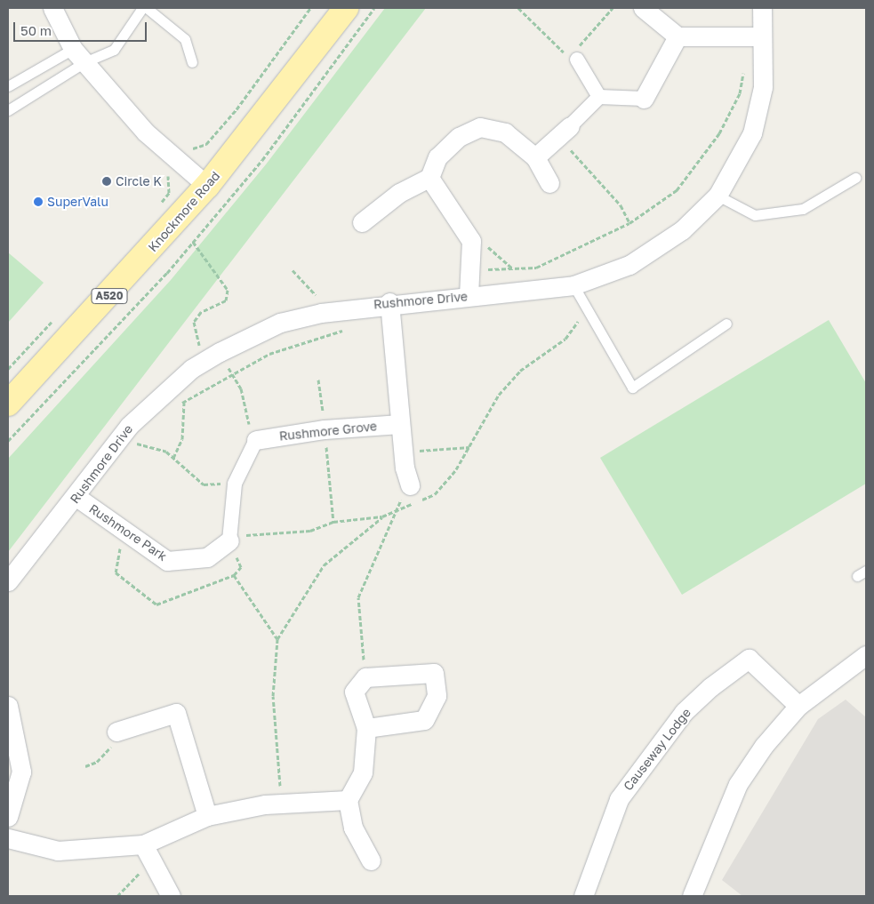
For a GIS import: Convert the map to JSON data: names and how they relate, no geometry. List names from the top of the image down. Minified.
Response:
{"streets":{"main road":["Knockmore Road","A520"],"street":["Rushmore Drive","Rushmore Grove","Rushmore Park","Causeway Lodge"]},"crossings":[["Rushmore Drive","Rushmore Park"]],"places":["Circle K","SuperValu"],"scale_bar":"50 m"}
